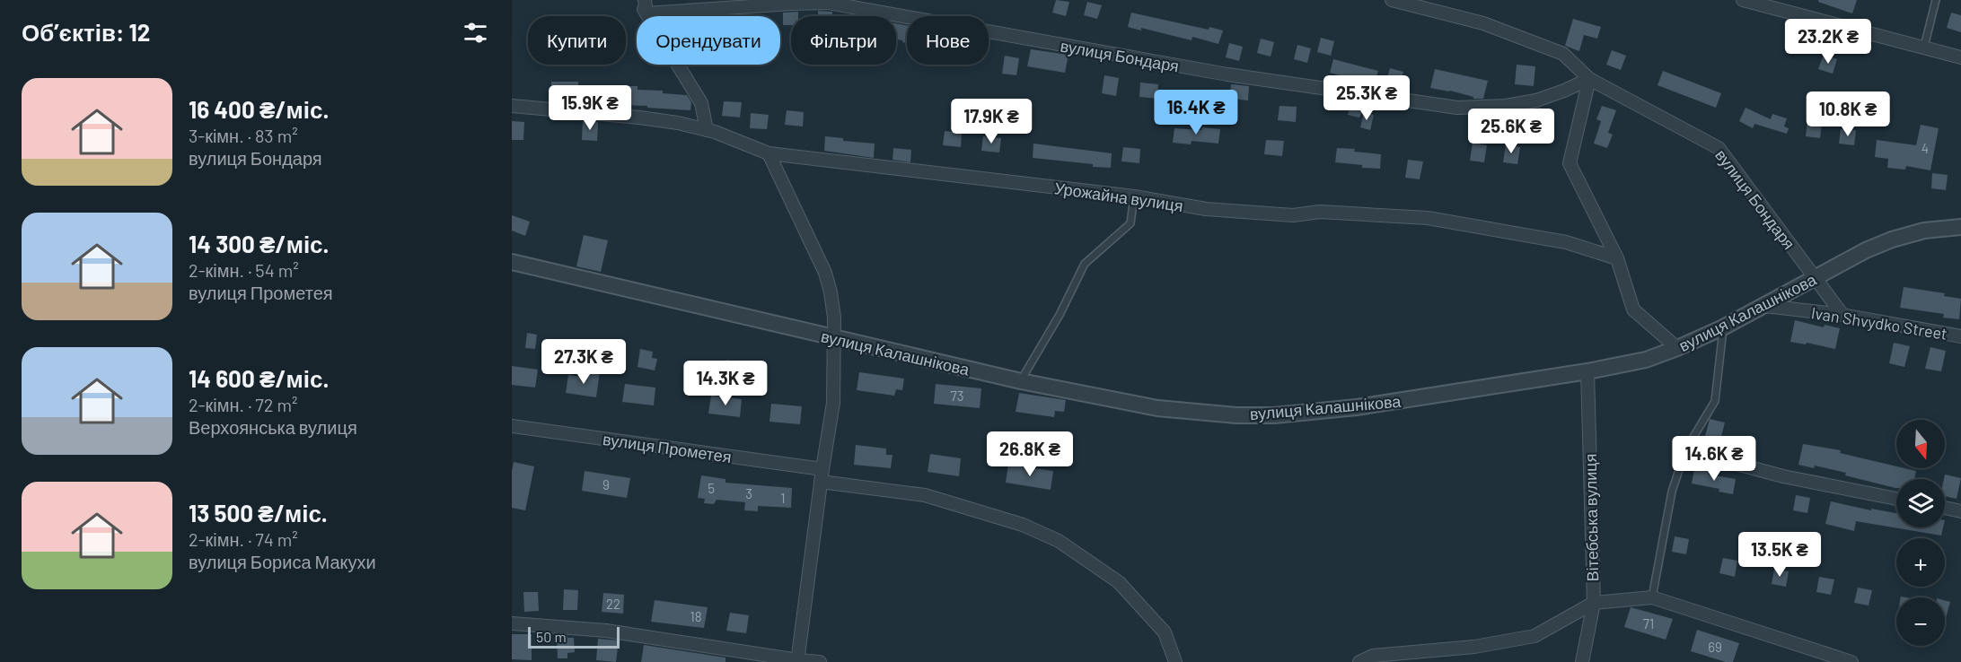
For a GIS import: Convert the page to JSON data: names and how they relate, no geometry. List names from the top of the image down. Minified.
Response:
{"streets":{"street":["вулиця Бондаря","Урожайна вулиця","вулиця Калашнікова","Ivan Shvydko Street","вулиця Прометея","Вітебська вулиця"]},"crossings":[["вулиця Бондаря","вулиця Калашнікова"],["вулиця Бондаря","Ivan Shvydko Street"],["вулиця Калашнікова","Ivan Shvydko Street"],["вулиця Калашнікова","Вітебська вулиця"]],"house_numbers":["4","73","9","5","3","1","22","18","71","69"],"scale_bar":"50 m","north":"bottom","page":{"heading":"Об’єктів: 12","chip":["Купити","Орендувати","Фільтри","Нове"],"price":["23.2K ₴","25.3K ₴","15.9K ₴","16.4K ₴","10.8K ₴","17.9K ₴","25.6K ₴","27.3K ₴","14.3K ₴","26.8K ₴","14.6K ₴","13.5K ₴"],"list":[{"name":"16 400 ₴/міс.","note":"3-кімн. · 83 m² · вулиця Бондаря"},{"name":"14 300 ₴/міс.","note":"2-кімн. · 54 m² · вулиця Прометея"},{"name":"14 600 ₴/міс.","note":"2-кімн. · 72 m² · Верхоянська вулиця"},{"name":"13 500 ₴/міс.","note":"2-кімн. · 74 m² · вулиця Бориса Макухи"}],"map_buttons":["+","−"],"scale":"50 m"}}
